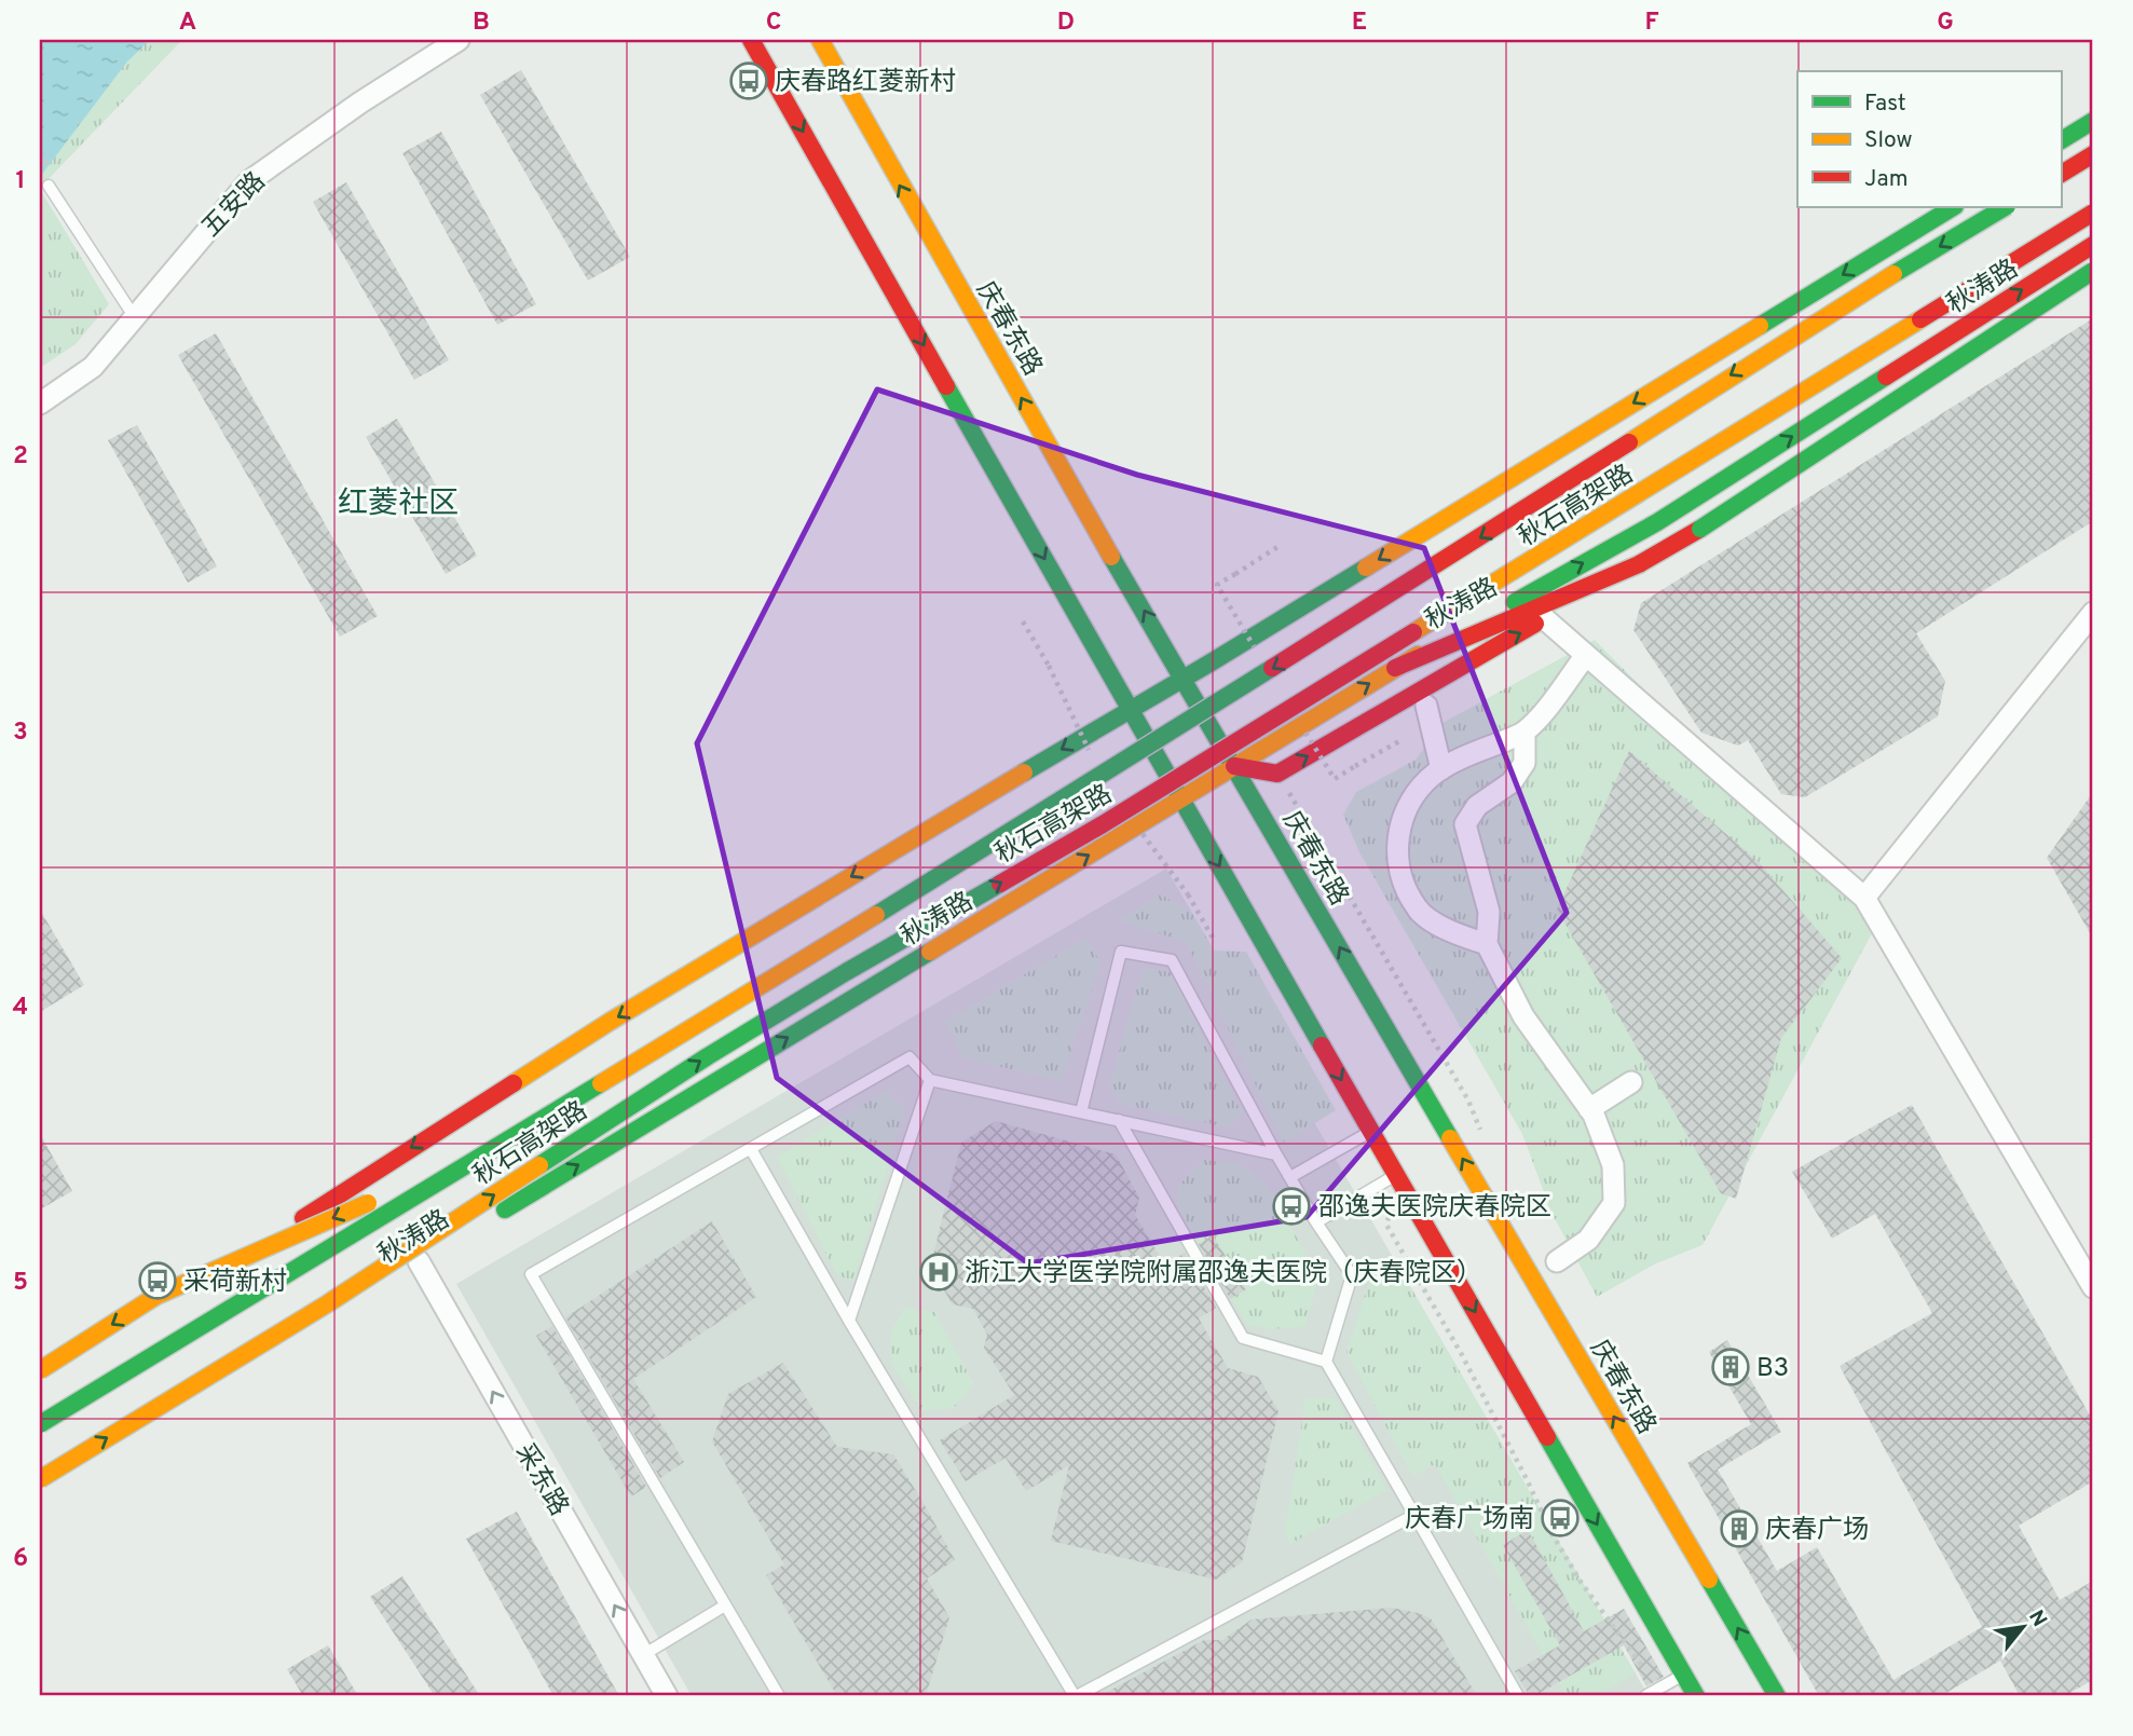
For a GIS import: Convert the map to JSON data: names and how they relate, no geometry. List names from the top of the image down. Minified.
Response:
{"streets":{"main road":["秋涛路","庆春东路","秋石高架路"],"street":["五安路","采东路"]},"crossings":[["秋涛路","庆春东路"],["秋涛路","采东路"]],"one_way":["采东路"],"districts":["红菱社区"],"places":{"bus stop":["庆春路红菱新村","邵逸夫医院庆春院区","采荷新村","庆春广场南"],"hospital":["浙江大学医学院附属邵逸夫医院（庆春院区）"],"building":["B3","庆春广场"]},"legend":["Fast","Slow","Jam"],"north":"top right","grid":{"columns":["A","B","C","D","E","F","G"],"rows":["1","2","3","4","5","6"]}}
